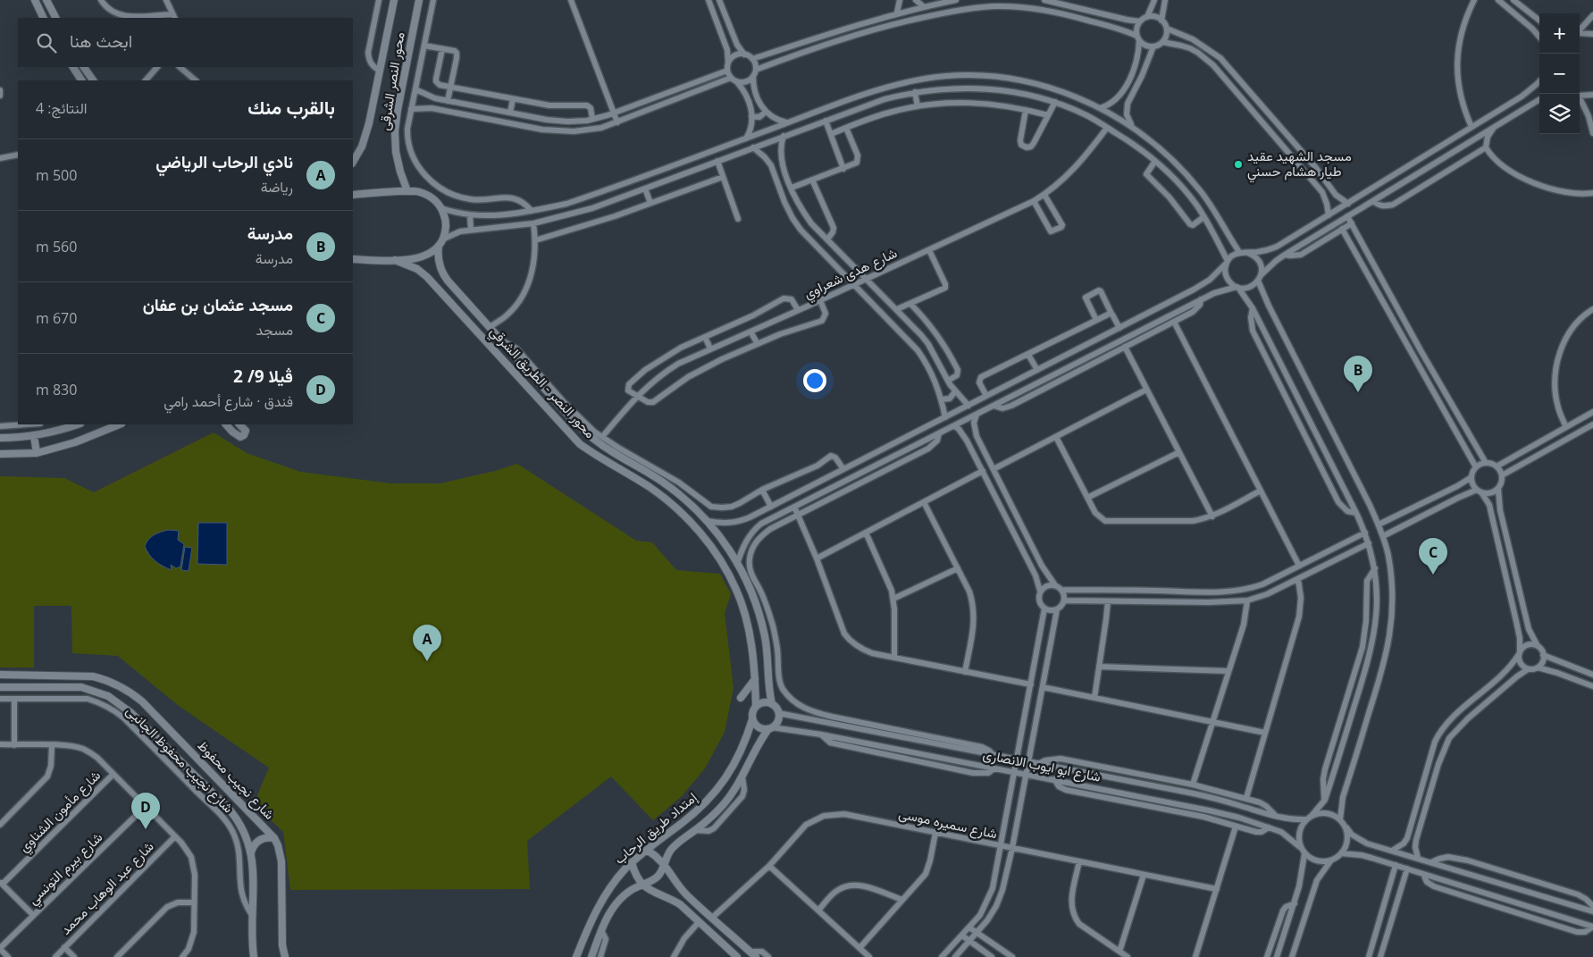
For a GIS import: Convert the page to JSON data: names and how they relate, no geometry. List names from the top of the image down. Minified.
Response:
{"streets":{"street":["محور النصر الشرقى","شارع هدى شعراوي","محور النصر - الطريق الشرقي","شارع نجيب محفوظ الجانبى","شارع ابو ايوب الانصارى","شارع نجيب محفوظ","شارع مأمون الشناوي","شارع سميره موسى","إمتداد طريق الرحاب","شارع بيرم التونسي","شارع عبد الوهاب محمد"]},"crossings":[["محور النصر - الطريق الشرقي","شارع ابو ايوب الانصارى"],["محور النصر - الطريق الشرقي","إمتداد طريق الرحاب"],["شارع نجيب محفوظ الجانبى","شارع نجيب محفوظ"],["شارع ابو ايوب الانصارى","إمتداد طريق الرحاب"]],"places":["مسجد الشهيد عقيد طيار هشام حسني"],"page":{"map_buttons":["+","−"],"search":"ابحث هنا","heading":["بالقرب منك","النتائج: 4"],"list":[{"mark":"A","name":"نادي الرحاب الرياضي","note":"رياضة","value":"500 m"},{"mark":"B","name":"مدرسة","note":"مدرسة","value":"560 m"},{"mark":"C","name":"مسجد عثمان بن عفان","note":"مسجد","value":"670 m"},{"mark":"D","name":"ڤيلا 9/ 2","note":"فندق · شارع أحمد رامي","value":"830 m"}],"pins":["B","C","A","D"]}}
